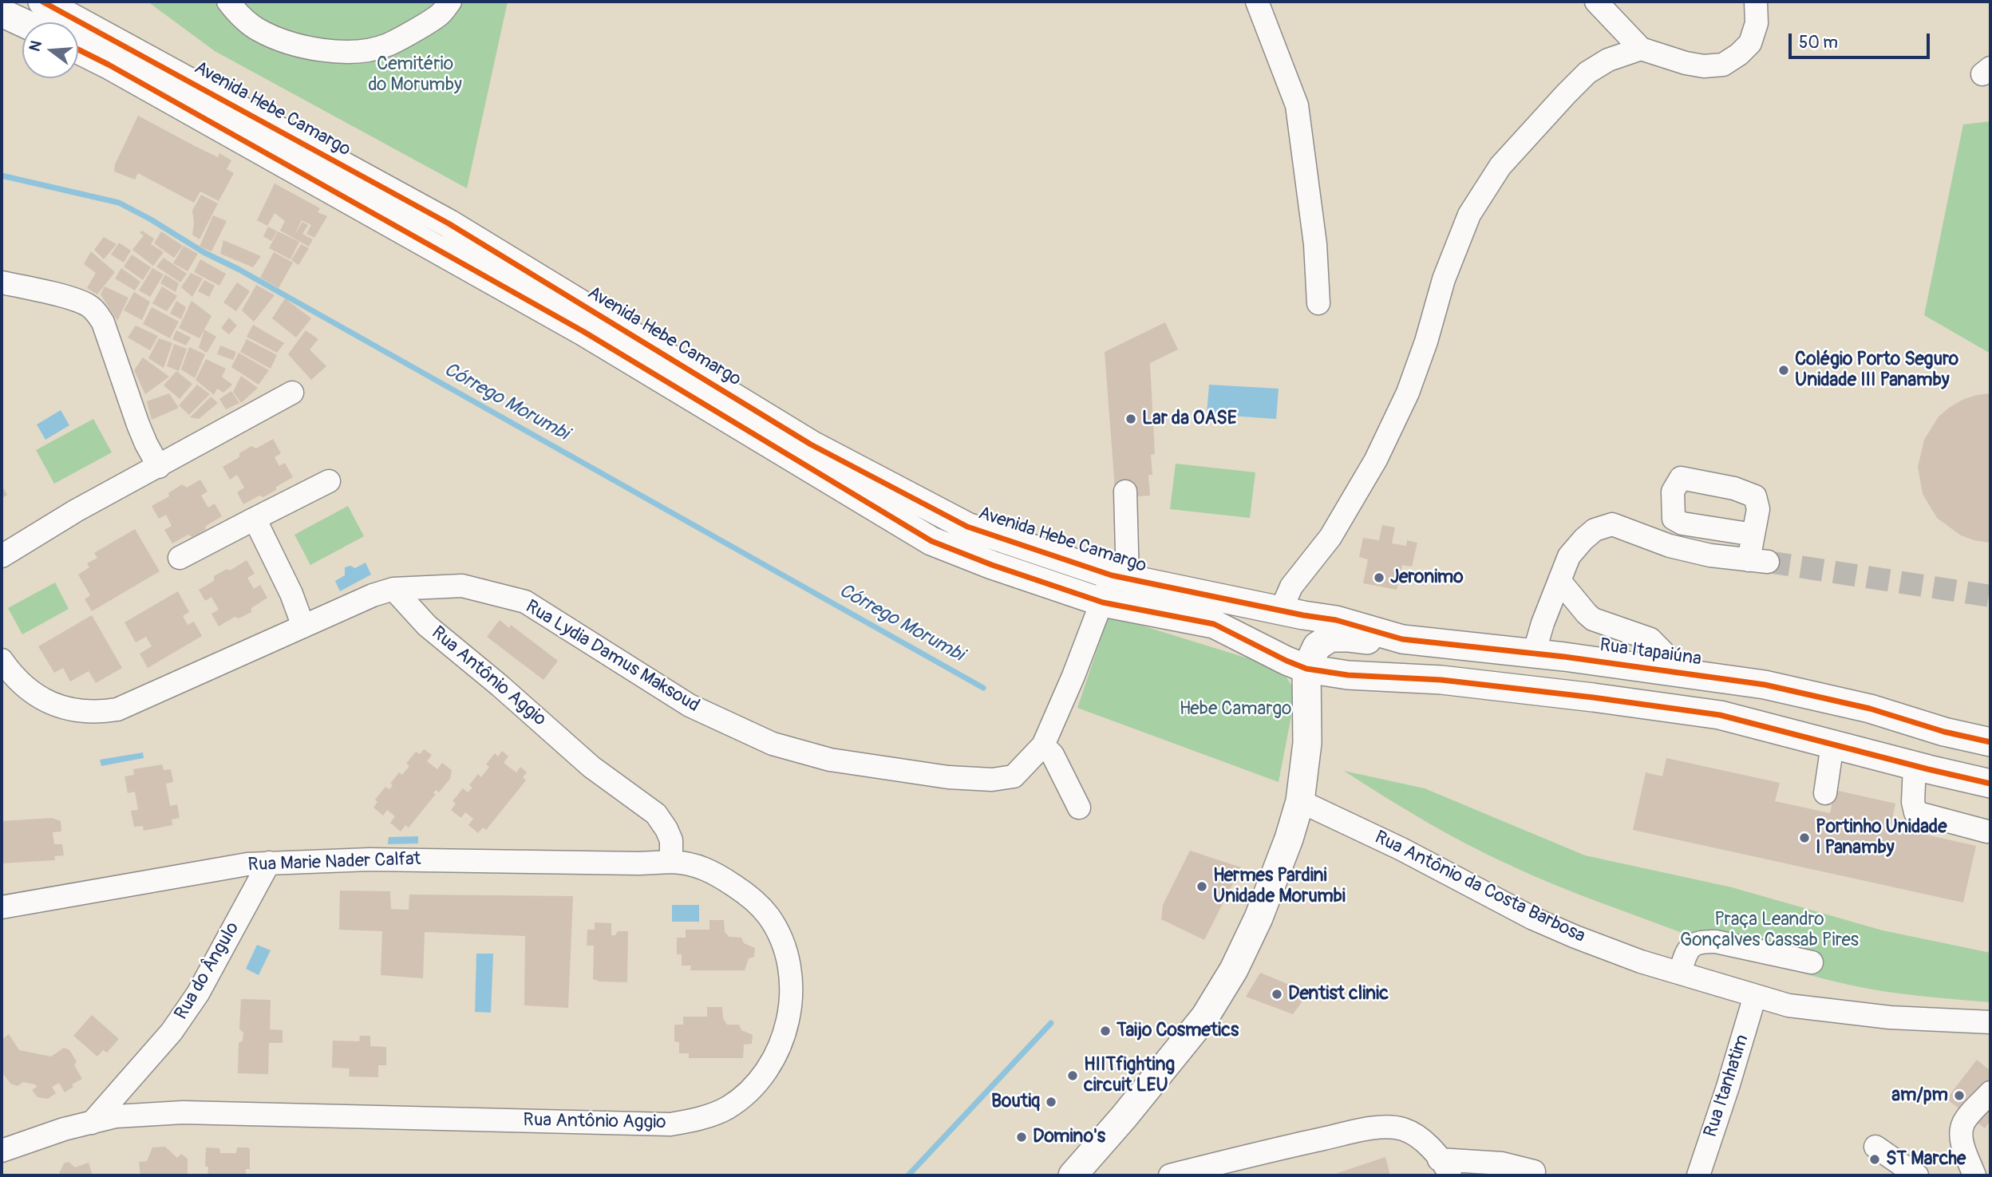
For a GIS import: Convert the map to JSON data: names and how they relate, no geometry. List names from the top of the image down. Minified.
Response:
{"streets":{"main road":["Avenida Hebe Camargo","Rua Itapaiúna"],"street":["Rua Lydia Damus Maksoud","Rua Antônio Aggio","Rua Marie Nader Calfat","Rua Antônio da Costa Barbosa","Rua do Ângulo","Rua Itanhatim"]},"crossings":[["Avenida Hebe Camargo","Rua Itapaiúna"],["Avenida Hebe Camargo","Rua Lydia Damus Maksoud"],["Rua Lydia Damus Maksoud","Rua Antônio Aggio"],["Rua Antônio Aggio","Rua Marie Nader Calfat"],["Rua Antônio Aggio","Rua do Ângulo"],["Rua Marie Nader Calfat","Rua do Ângulo"],["Rua Antônio da Costa Barbosa","Rua Itanhatim"]],"water":["Córrego Morumbi"],"parks":["Cemitério do Morumby","Hebe Camargo","Praça Leandro Gonçalves Cassab Pires"],"places":["Colégio Porto Seguro Unidade III Panamby","Lar da OASE","Jeronimo","Portinho Unidade I Panamby","Hermes Pardini Unidade Morumbi","Dentist clinic","Taijo Cosmetics","HIITfighting circuit LEU","am/pm","Boutiq","Domino's","ST Marche"],"scale_bar":"50 m","north":"left"}
